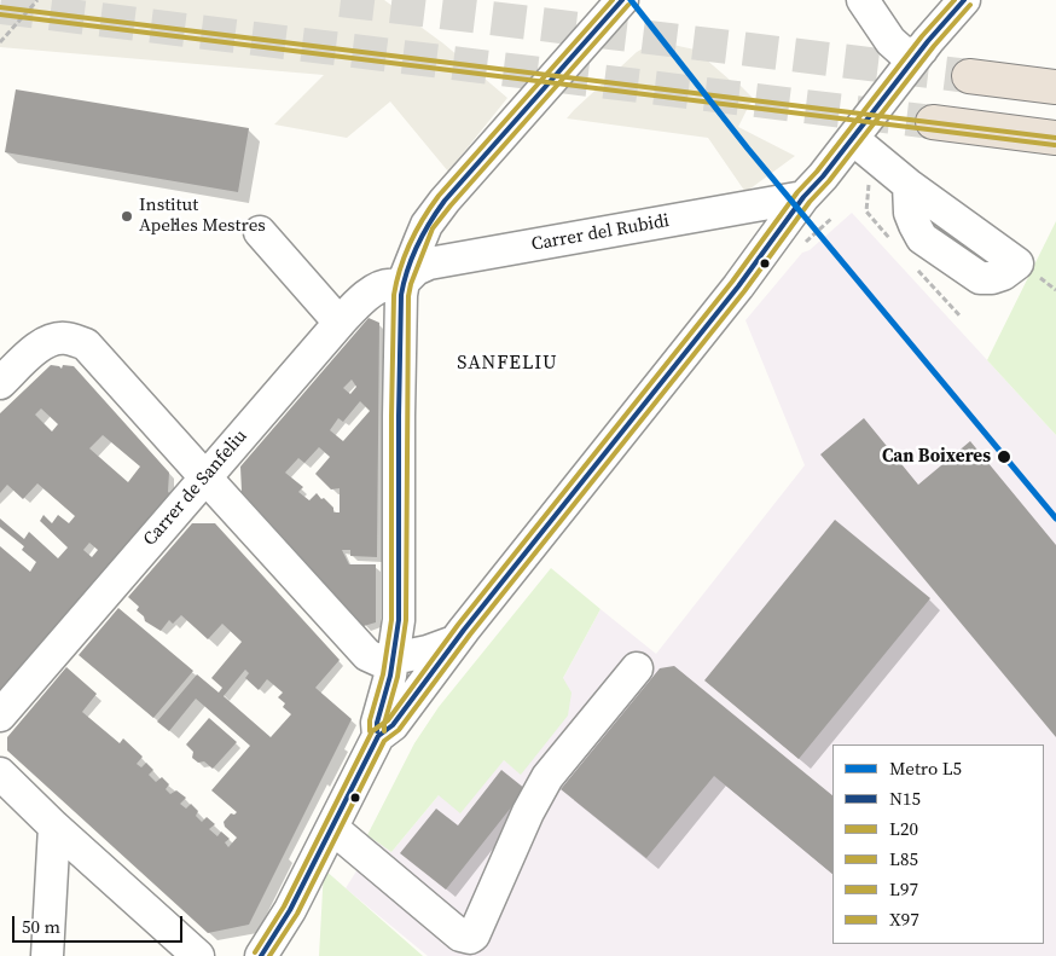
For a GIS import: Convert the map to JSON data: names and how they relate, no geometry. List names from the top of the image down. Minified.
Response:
{"streets":{"street":["Carrer del Rubidi","Carrer de Sanfeliu"]},"crossings":[["Carrer del Rubidi","Carrer de Sanfeliu"]],"districts":["SANFELIU"],"places":["Institut Apel·les Mestres","Can Boixeres"],"lines":["metro line L5","transit line N15","transit line L85","transit line L20","transit line L97","transit line X97"],"legend":["Metro L5","N15","L20","L85","L97","X97"],"scale_bar":"50 m"}
